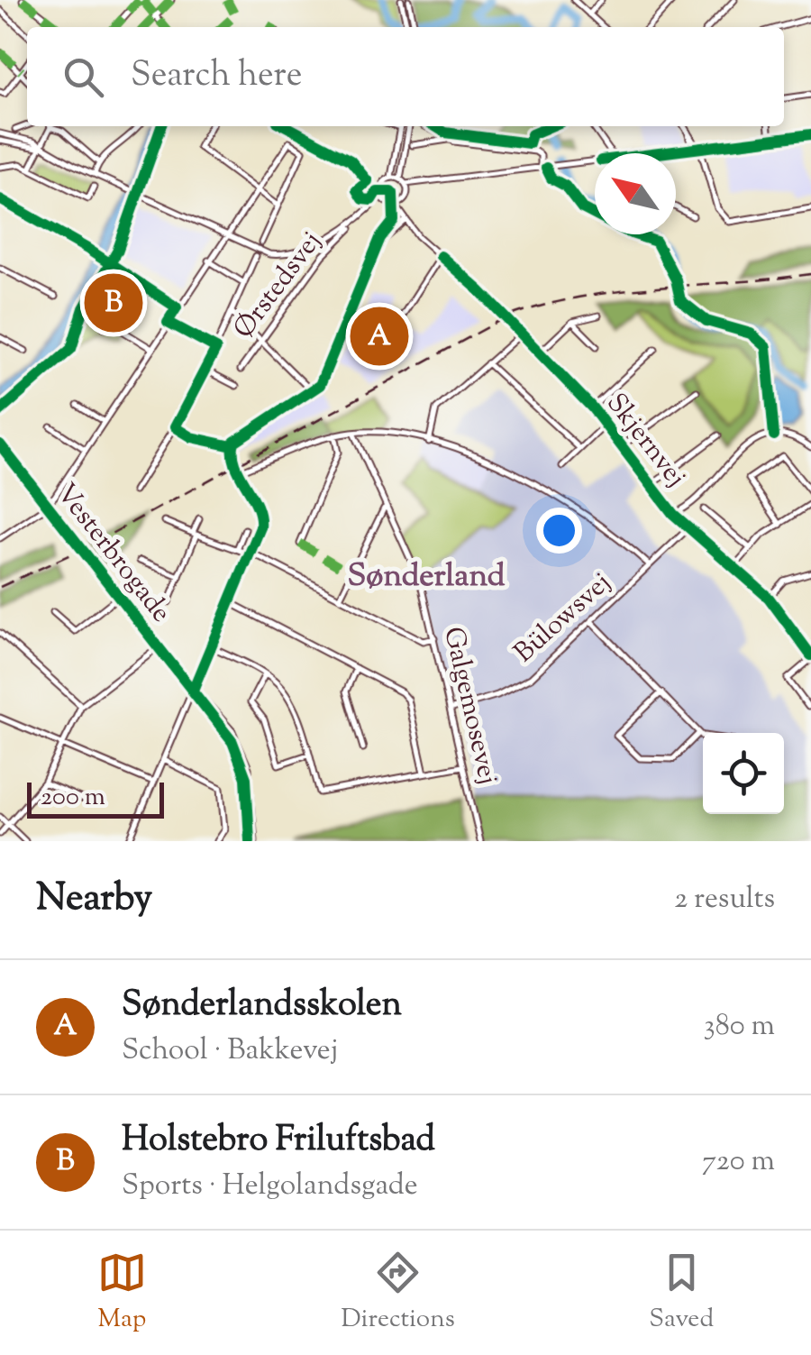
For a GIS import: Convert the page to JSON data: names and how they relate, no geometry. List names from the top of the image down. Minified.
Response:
{"streets":{"street":["Ørstedsvej","Skjernvej","Vesterbrogade","Bülowsvej","Galgemosevej"]},"crossings":[["Skjernvej","Bülowsvej"],["Bülowsvej","Galgemosevej"]],"districts":["Sønderland"],"scale_bar":"200 m","north":"top left","page":{"search":"Search here","pins":["B","A"],"scale":"200 m","heading":["Nearby","2 results"],"list":[{"mark":"A","name":"Sønderlandsskolen","note":"School · Bakkevej","value":"380 m"},{"mark":"B","name":"Holstebro Friluftsbad","note":"Sports · Helgolandsgade","value":"720 m"}],"nav":["Map","Directions","Saved"]}}
